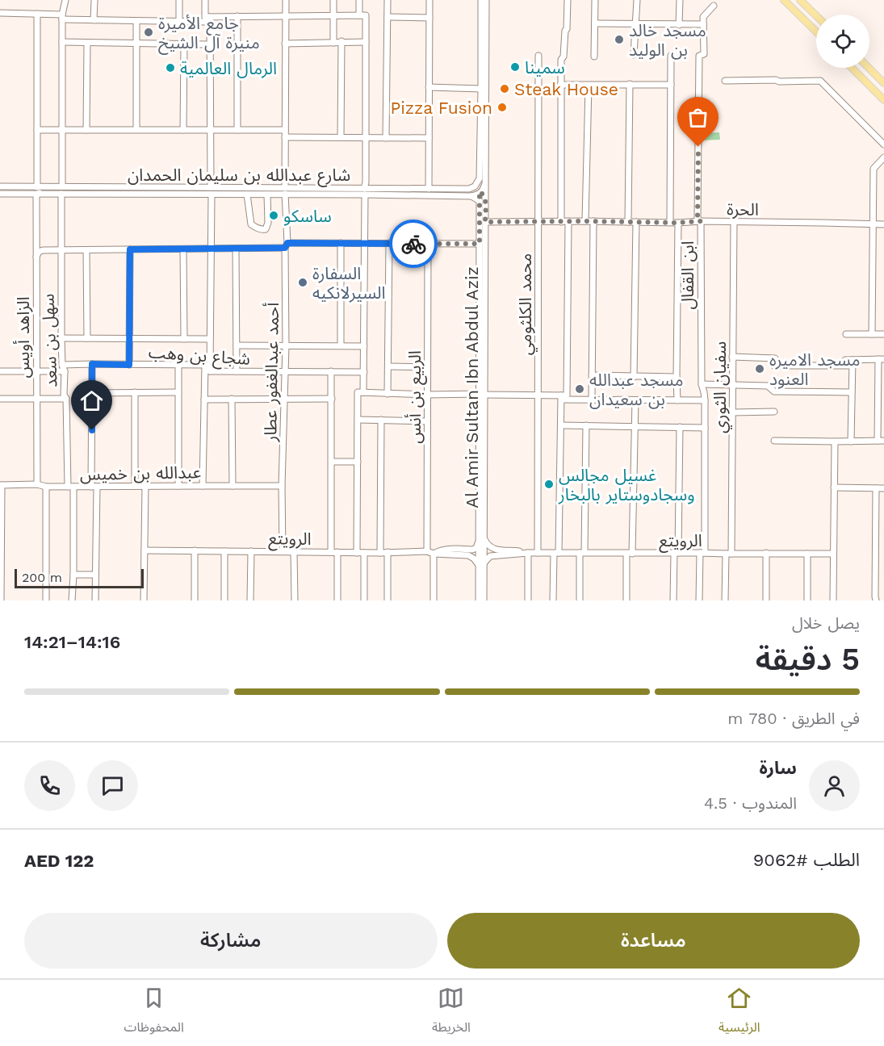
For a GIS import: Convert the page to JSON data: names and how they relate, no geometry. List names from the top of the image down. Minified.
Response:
{"streets":{"street":["شارع عبدالله بن سليمان الحمدان","الحرة","ابن القفال","محمد الكلثومي","الزاهد أويس","سهل بن سعد","شجاع بن وهب","أحمد عبدالغفور عطار","Al Amir Sultan Ibn Abdul Aziz","سفيان الثوري","الربيع بن أنس","عبدالله بن خميس","الرويتع"]},"crossings":[["شارع عبدالله بن سليمان الحمدان","الزاهد أويس"],["شارع عبدالله بن سليمان الحمدان","سهل بن سعد"],["شارع عبدالله بن سليمان الحمدان","أحمد عبدالغفور عطار"],["الحرة","ابن القفال"],["الحرة","محمد الكلثومي"],["الحرة","Al Amir Sultan Ibn Abdul Aziz"],["الحرة","سفيان الثوري"],["ابن القفال","الرويتع"],["محمد الكلثومي","الرويتع"],["الزاهد أويس","عبدالله بن خميس"],["سهل بن سعد","شجاع بن وهب"],["سهل بن سعد","عبدالله بن خميس"],["شجاع بن وهب","أحمد عبدالغفور عطار"],["أحمد عبدالغفور عطار","عبدالله بن خميس"],["أحمد عبدالغفور عطار","الرويتع"],["Al Amir Sultan Ibn Abdul Aziz","الرويتع"],["سفيان الثوري","الرويتع"],["الربيع بن أنس","الرويتع"]],"places":["جامع الأميرة منيرة آل الشيخ","مسجد خالد بن الوليد","سمينا","الرمال العالمية","Steak House","Pizza Fusion","ساسكو","السفارة السيرلانكيه","مسجد الاميره العنود","مسجد عبدالله بن سعيدان","غسيل مجالس وسجادوستاير بالبخار"],"scale_bar":"200 m","page":{"scale":"200 m","heading":["5 دقيقة","يصل خلال","14:16–14:21"],"panel":["سارة","المندوب · 4.5","الطلب #9062","AED 122"],"bar":"في الطريق · 780 m","buttons":["مساعدة","مشاركة"],"tabs":["الرئيسية","الخريطة","المحفوظات"]}}
